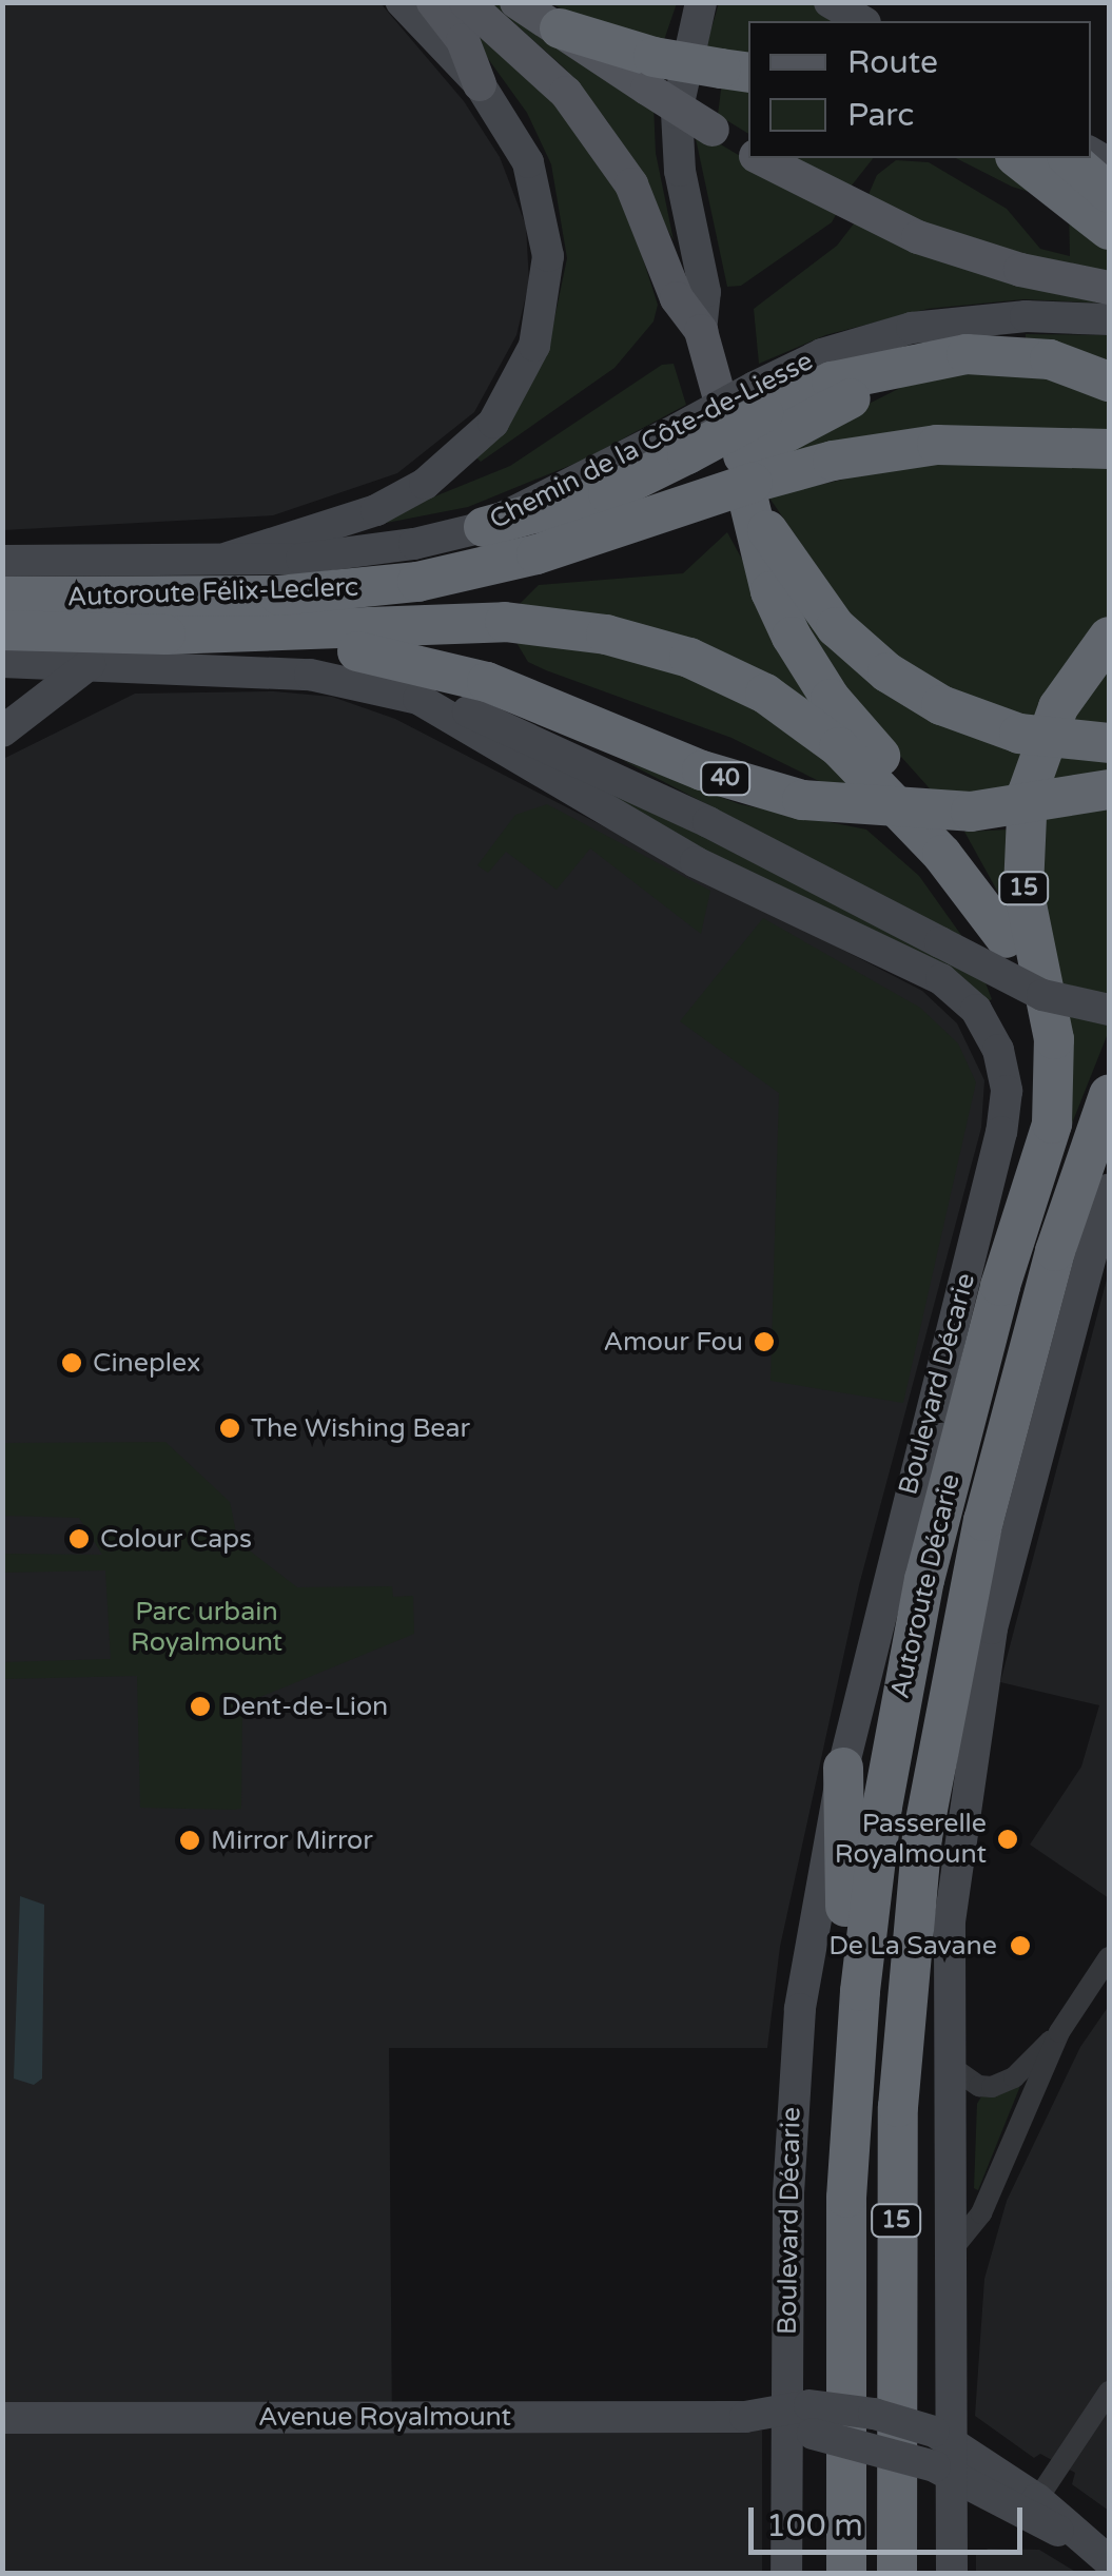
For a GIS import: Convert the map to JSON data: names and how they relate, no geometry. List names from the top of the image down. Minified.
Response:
{"streets":{"highway":["Autoroute Félix-Leclerc","40","15","Autoroute Décarie"],"main road":["Chemin de la Côte-de-Liesse","Boulevard Décarie","Avenue Royalmount"]},"crossings":[["Chemin de la Côte-de-Liesse","Autoroute Félix-Leclerc"],["Autoroute Félix-Leclerc","40"],["Boulevard Décarie","Avenue Royalmount"]],"parks":["Parc urbain Royalmount"],"places":["Amour Fou","Cineplex","The Wishing Bear","Colour Caps","Dent-de-Lion","Passerelle Royalmount","Mirror Mirror","De La Savane"],"legend":["Route","Parc"],"scale_bar":"100 m"}
